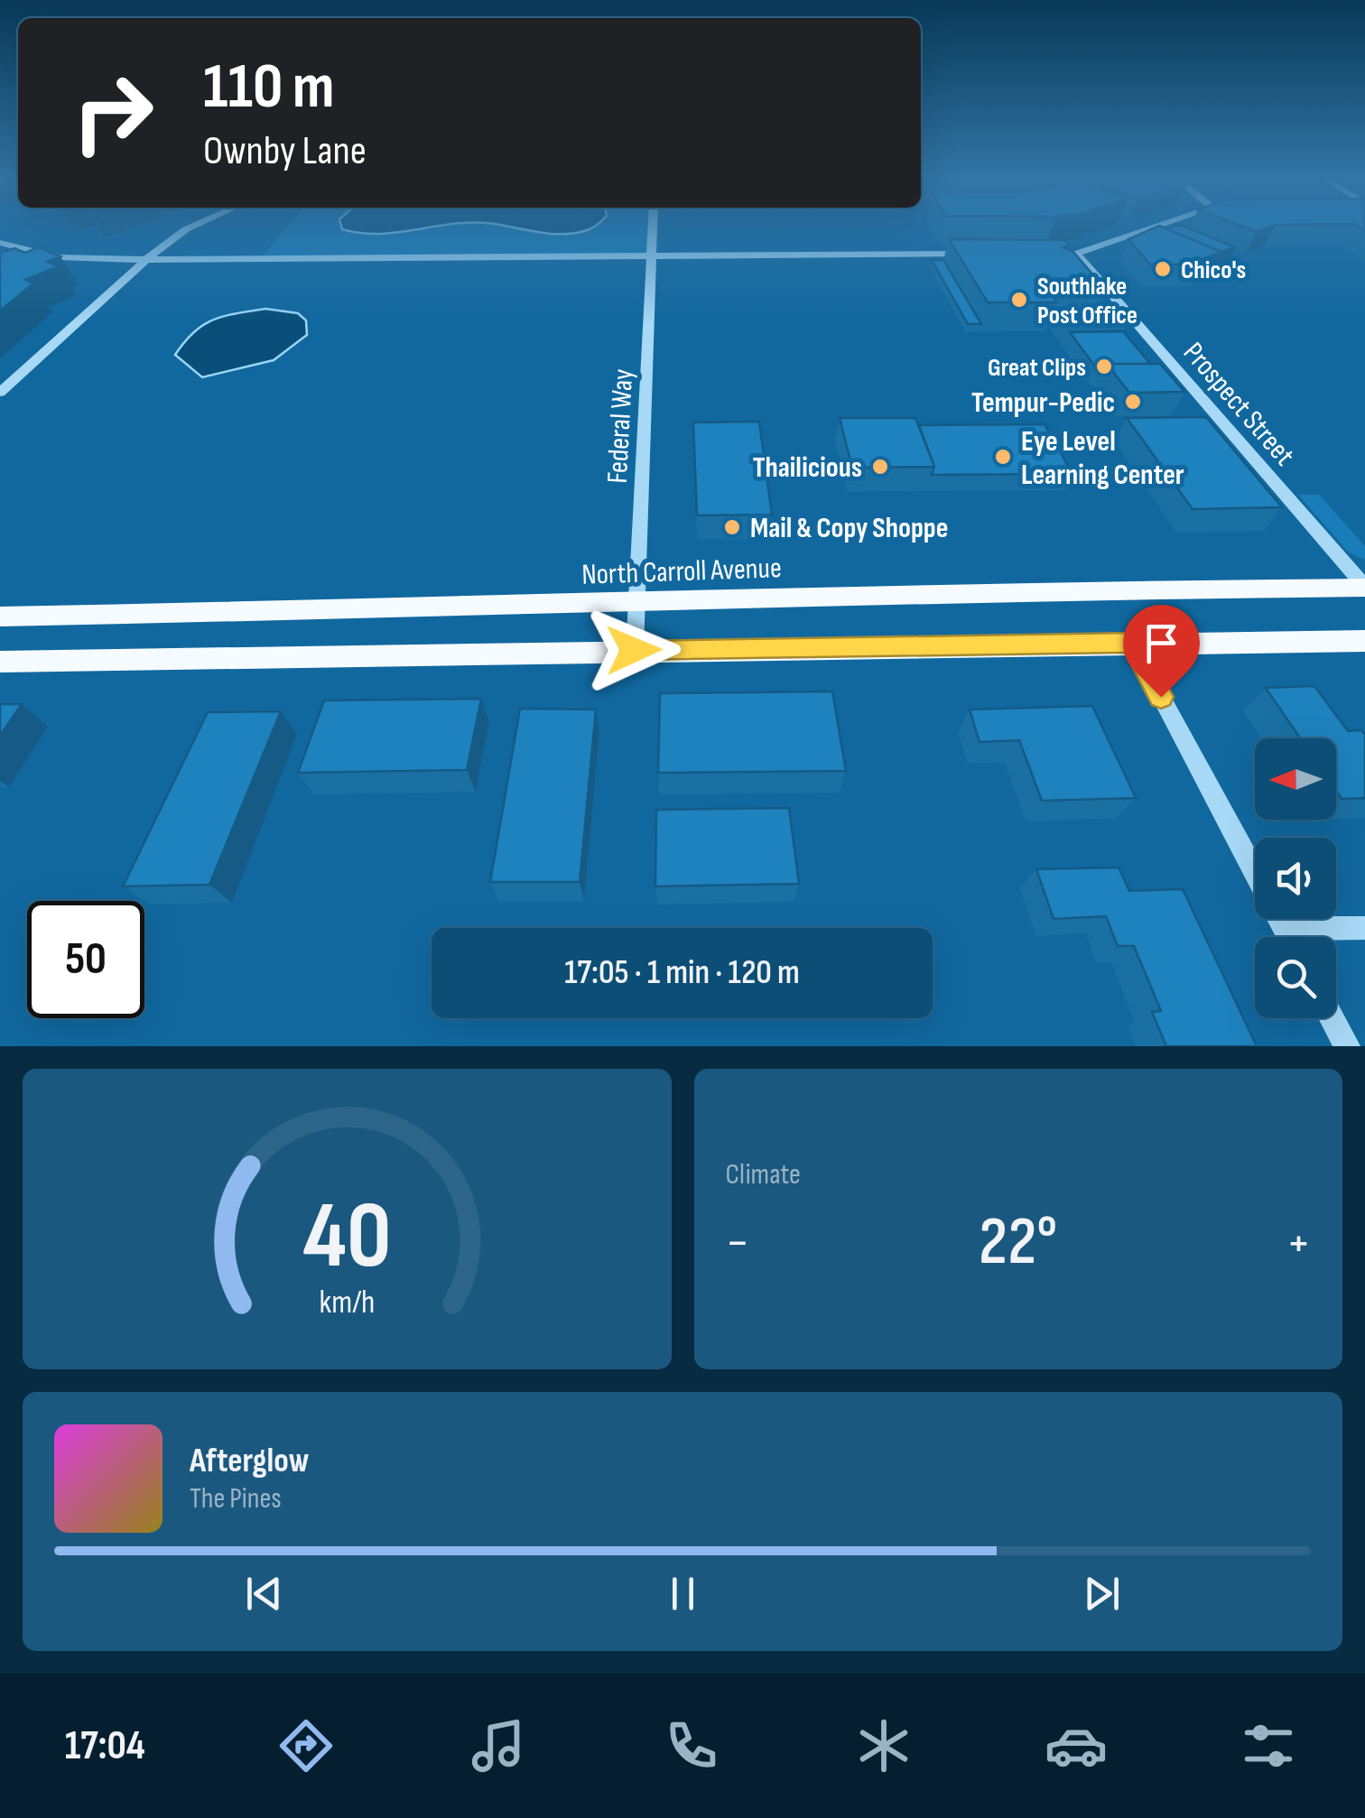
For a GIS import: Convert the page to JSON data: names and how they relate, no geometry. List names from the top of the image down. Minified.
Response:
{"streets":{"main road":["North Carroll Avenue"],"street":["Prospect Street","Federal Way"]},"crossings":[["Prospect Street","North Carroll Avenue"],["Federal Way","North Carroll Avenue"]],"places":["Chico's","Southlake Post Office","Great Clips","Tempur-Pedic","Eye Level Learning Center","Thailicious","Mail & Copy Shoppe"],"north":"left","page":{"turn":["110 m","Ownby Lane"],"limit":"50","trip":"17:05 · 1 min · 120 m","tile":"Climate","heat":["−","22°","+"],"song":["Afterglow","The Pines"],"tabs":"17:04","gauge":["40","km/h"]}}
